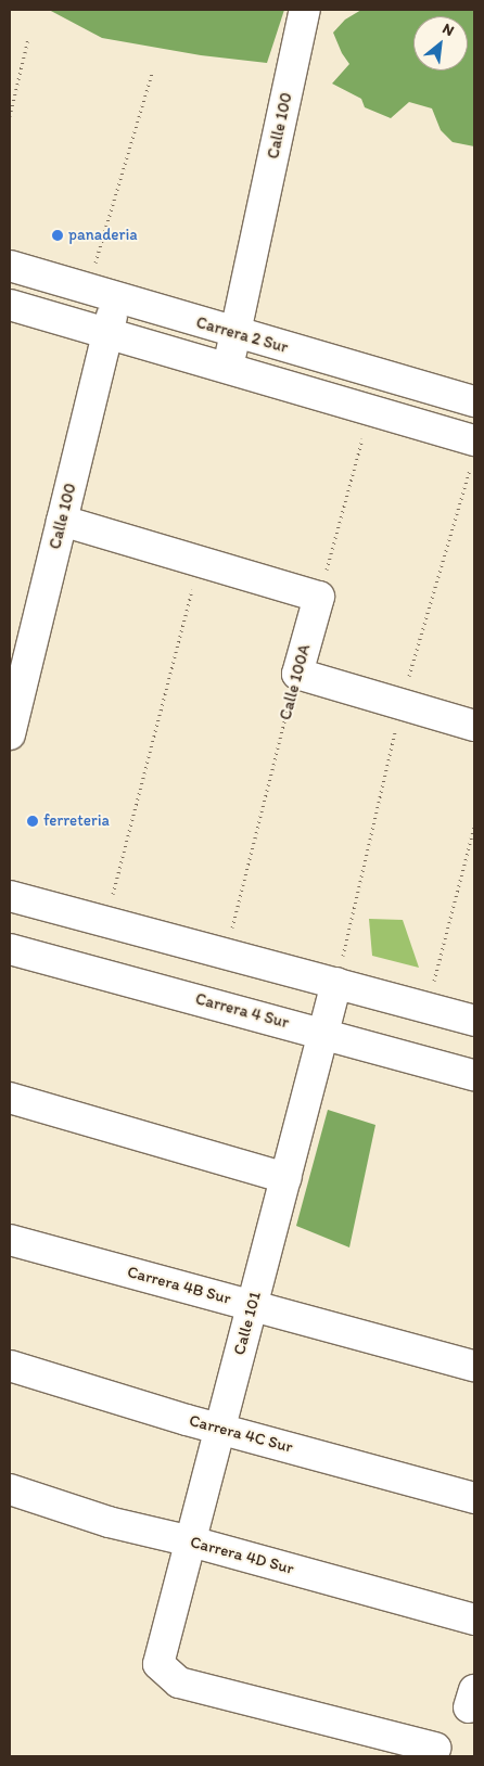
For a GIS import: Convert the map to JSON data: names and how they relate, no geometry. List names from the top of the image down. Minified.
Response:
{"streets":{"street":["Calle 100","Carrera 2 Sur","Calle 100A","Carrera 4 Sur","Carrera 4B Sur","Calle 101","Carrera 4C Sur","Carrera 4D Sur"]},"crossings":[["Calle 100","Carrera 2 Sur"],["Carrera 4 Sur","Calle 101"],["Carrera 4B Sur","Calle 101"],["Calle 101","Carrera 4C Sur"],["Calle 101","Carrera 4D Sur"]],"places":["panaderia","ferreteria"],"north":"top right"}
